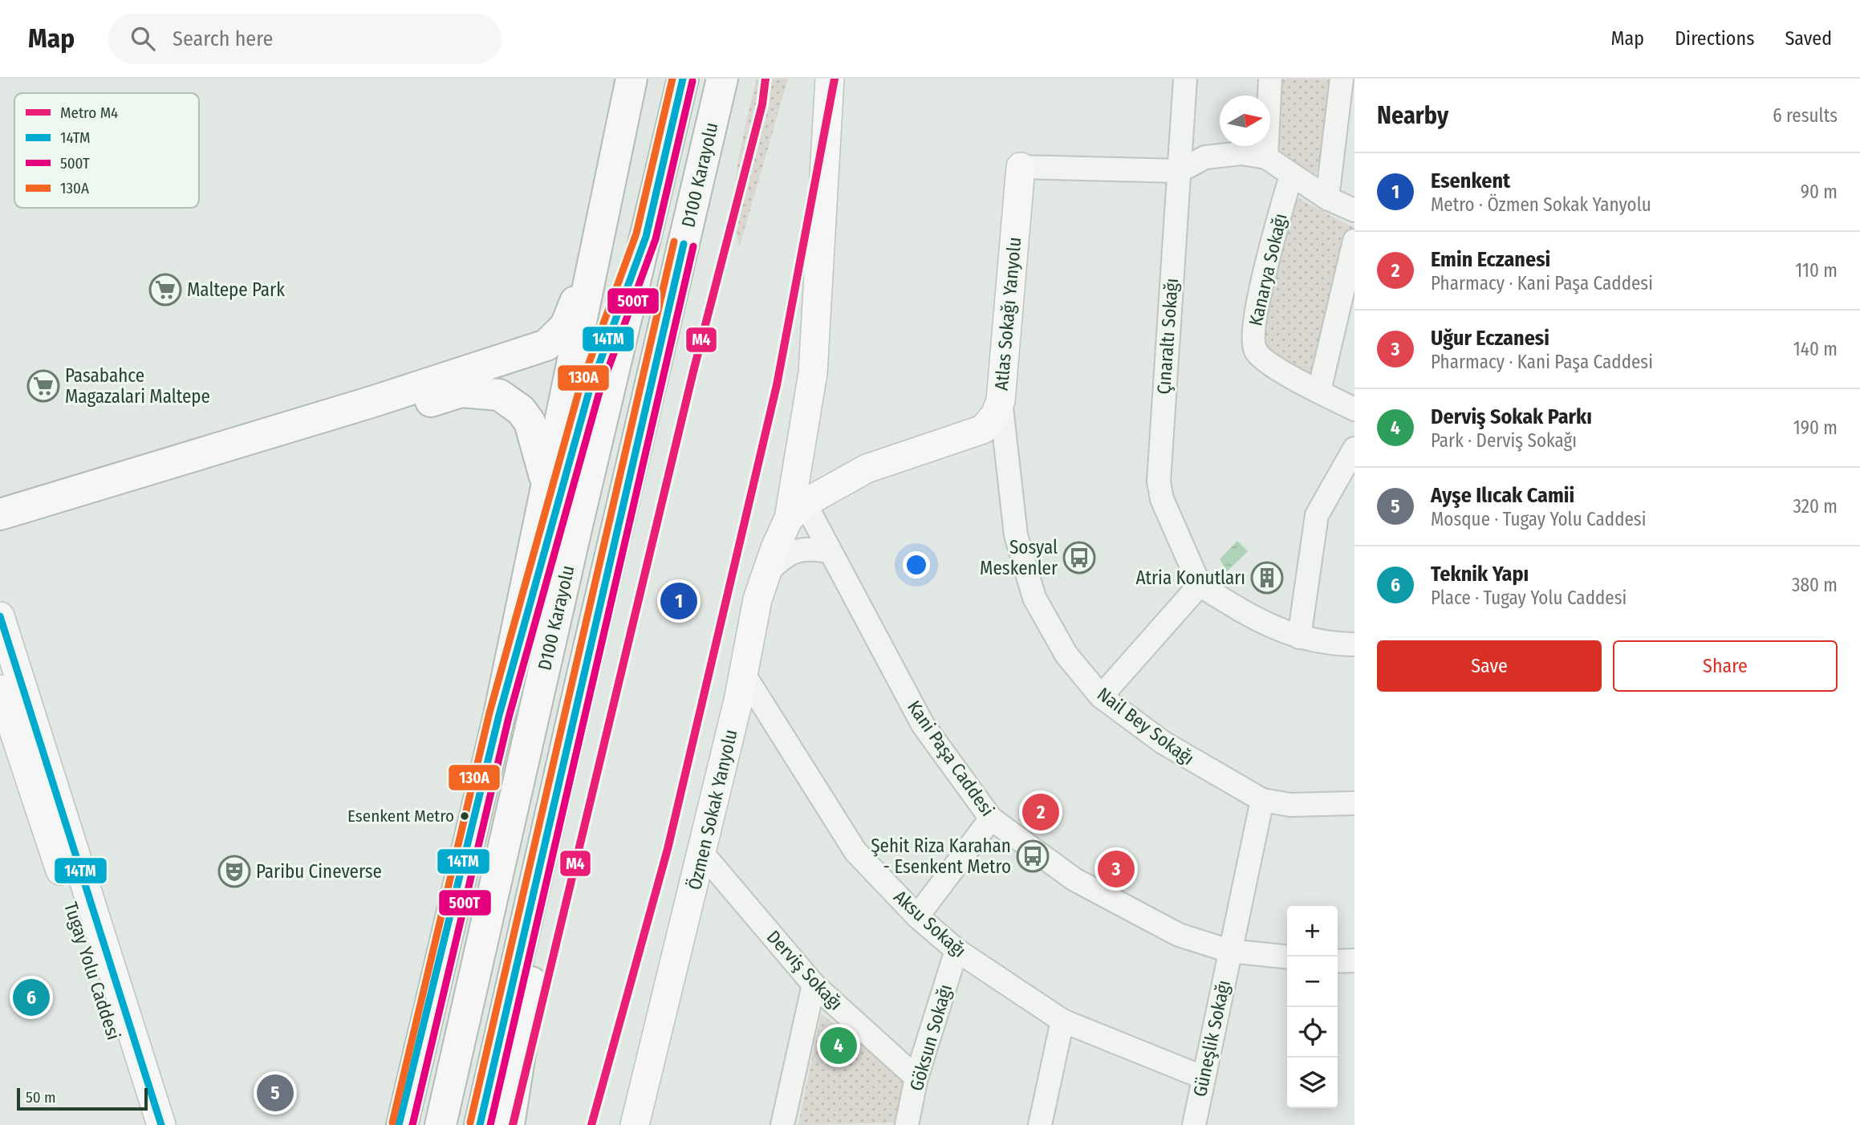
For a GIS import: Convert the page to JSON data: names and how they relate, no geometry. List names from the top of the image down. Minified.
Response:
{"streets":{"highway":["D100 Karayolu"],"main road":["Atlas Sokağı Yanyolu","Özmen Sokak Yanyolu","Tugay Yolu Caddesi"],"street":["Kanarya Sokağı","Çınaraltı Sokağı","Nail Bey Sokağı","Kani Paşa Caddesi","Aksu Sokağı","Derviş Sokağı","Göksun Sokağı","Güneşlik Sokağı"]},"crossings":[["Atlas Sokağı Yanyolu","Nail Bey Sokağı"],["Atlas Sokağı Yanyolu","Kani Paşa Caddesi"],["Atlas Sokağı Yanyolu","Özmen Sokak Yanyolu"],["Kani Paşa Caddesi","Özmen Sokak Yanyolu"],["Kani Paşa Caddesi","Güneşlik Sokağı"],["Özmen Sokak Yanyolu","Aksu Sokağı"],["Özmen Sokak Yanyolu","Derviş Sokağı"],["Aksu Sokağı","Göksun Sokağı"],["Aksu Sokağı","Güneşlik Sokağı"],["Derviş Sokağı","Göksun Sokağı"]],"places":{"supermarket":["Maltepe Park","Pasabahce Magazalari Maltepe"],"bus stop":["Sosyal Meskenler","Şehi̇t Riza Karahan - Esenkent Metro"],"building":["Atria Konutları"],"other":["Esenkent Metro"],"theatre":["Paribu Cineverse"]},"lines":["metro line M4","transit line 14TM","transit line 130A","transit line 500T"],"legend":["Metro M4","14TM","500T","130A"],"scale_bar":"50 m","north":"right","page":{"header":"Map","search":"Search here","nav":["Map","Directions","Saved"],"heading":["Nearby","6 results"],"list":[{"mark":"1","name":"Esenkent","note":"Metro · Özmen Sokak Yanyolu","value":"90 m"},{"mark":"2","name":"Emin Eczanesi","note":"Pharmacy · Kani Paşa Caddesi","value":"110 m"},{"mark":"3","name":"Uğur Eczanesi","note":"Pharmacy · Kani Paşa Caddesi","value":"140 m"},{"mark":"4","name":"Derviş Sokak Parkı","note":"Park · Derviş Sokağı","value":"190 m"},{"mark":"5","name":"Ayşe Ilıcak Camii","note":"Mosque · Tugay Yolu Caddesi","value":"320 m"},{"mark":"6","name":"Teknik Yapı","note":"Place · Tugay Yolu Caddesi","value":"380 m"}],"pins":["1","2","3","6","4","5"],"buttons":["Save","Share"],"map_buttons":["+","−"],"scale":"50 m"}}
